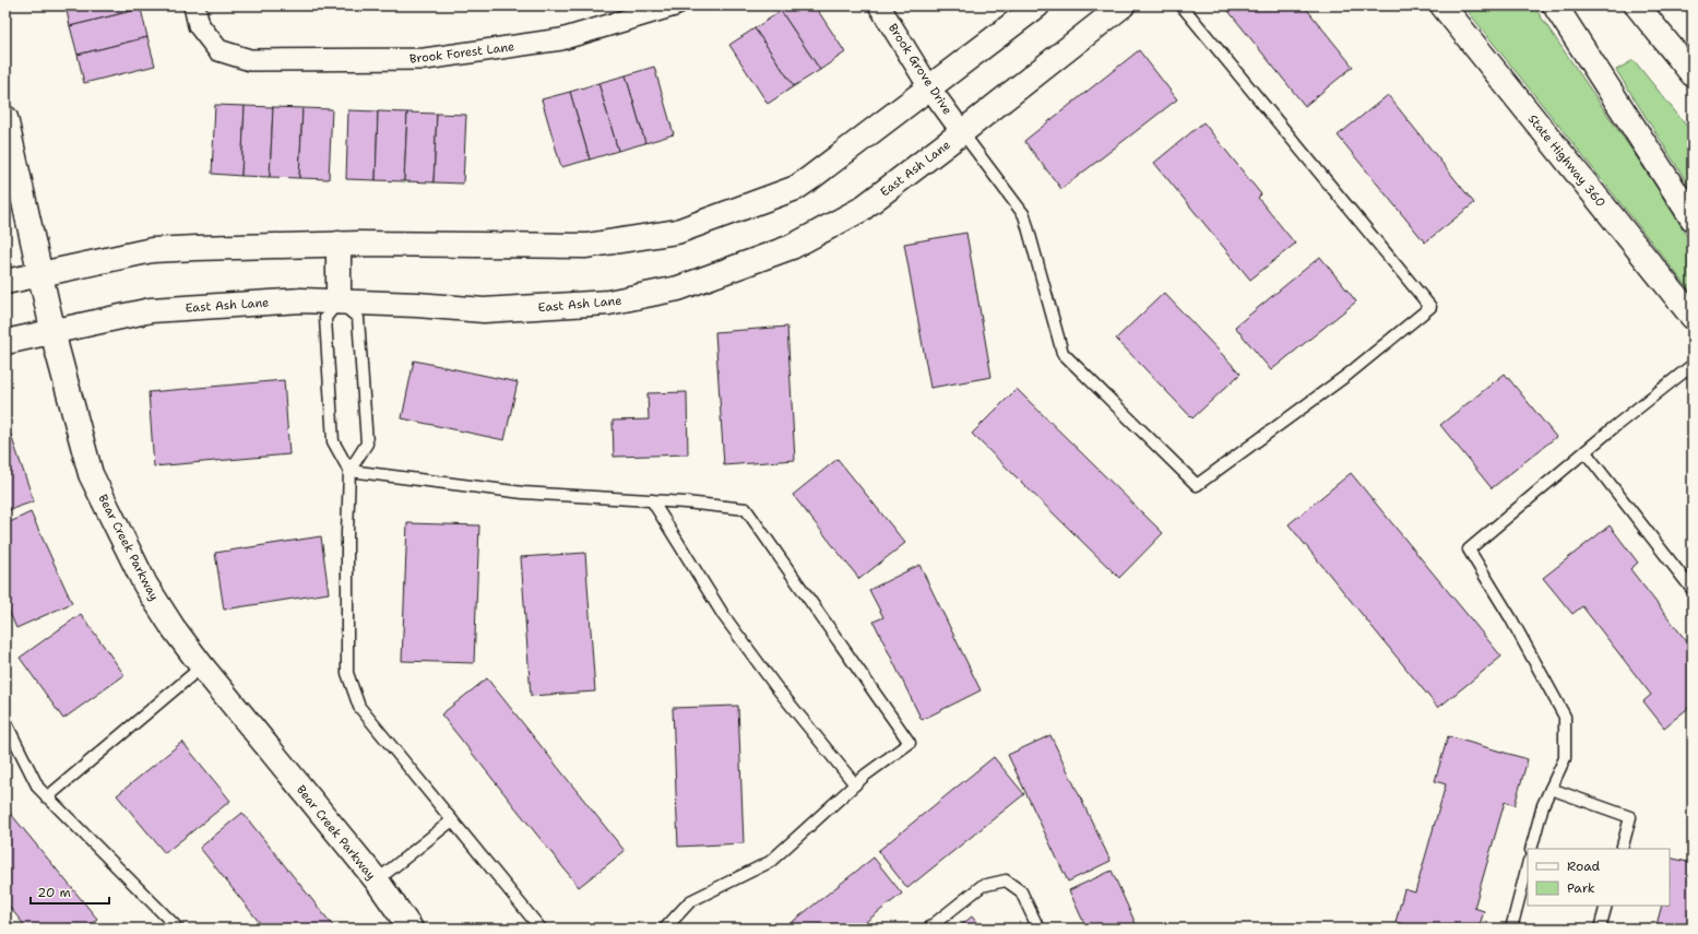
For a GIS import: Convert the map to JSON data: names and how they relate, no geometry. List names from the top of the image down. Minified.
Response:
{"streets":{"main road":["State Highway 360","East Ash Lane","Bear Creek Parkway"],"street":["Brook Forest Lane","Brook Grove Drive"]},"crossings":[["Brook Grove Drive","East Ash Lane"],["East Ash Lane","Bear Creek Parkway"]],"legend":["Road","Park"],"scale_bar":"20 m"}
